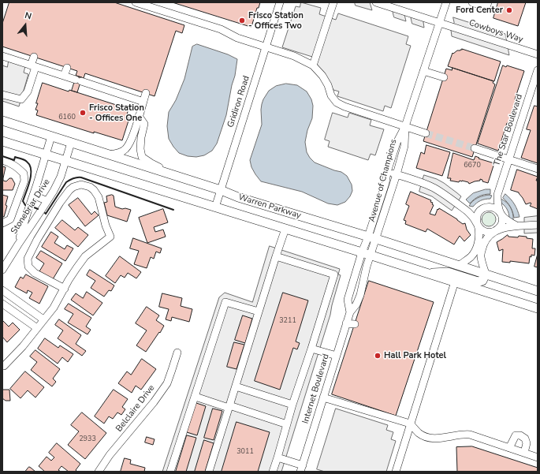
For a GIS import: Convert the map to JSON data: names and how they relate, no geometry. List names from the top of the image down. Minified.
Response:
{"streets":{"main road":["Warren Parkway"],"street":["Cowboys Way","Gridiron Road","The Star Boulevard","Avenue of Champions","Stonebriar Drive","Internet Boulevard","Belclaire Drive"]},"crossings":[["Cowboys Way","Avenue of Champions"],["Gridiron Road","Warren Parkway"],["Avenue of Champions","Warren Parkway"],["Avenue of Champions","Internet Boulevard"],["Stonebriar Drive","Warren Parkway"],["Warren Parkway","Internet Boulevard"]],"places":["Ford Center","Frisco Station - Offices Two","Frisco Station - Offices One","Hall Park Hotel"],"house_numbers":["6160","6670","3211","2933","3011"],"north":"top"}
